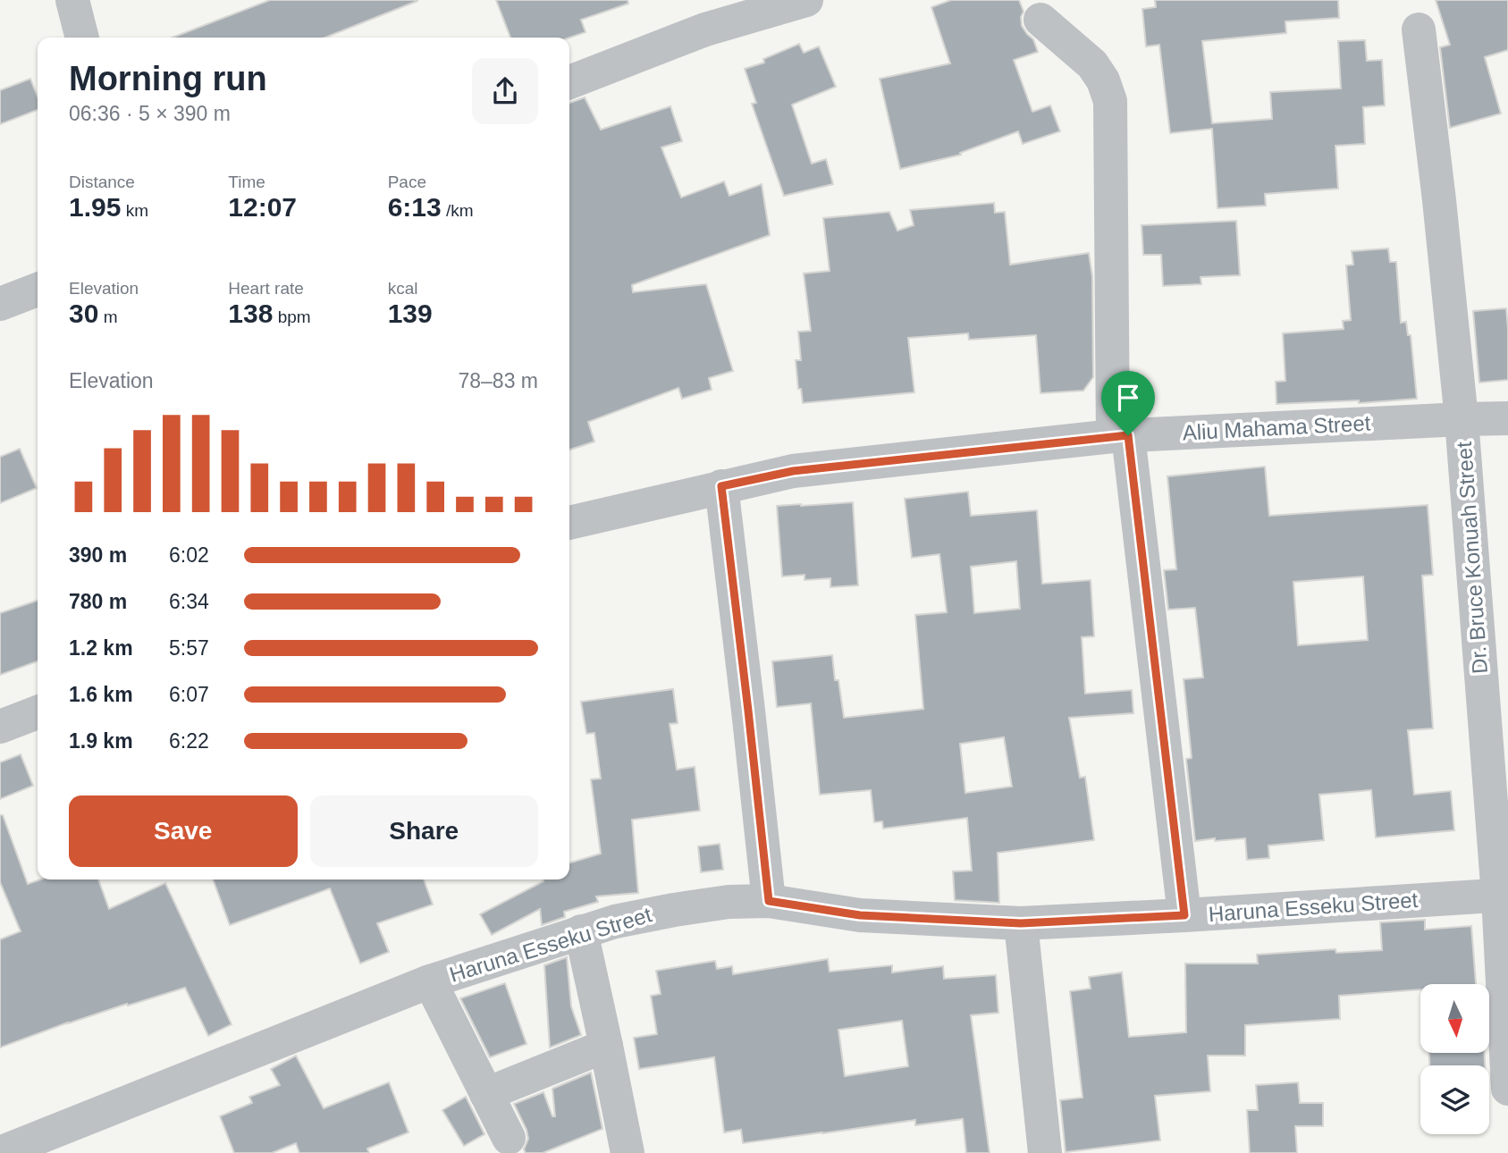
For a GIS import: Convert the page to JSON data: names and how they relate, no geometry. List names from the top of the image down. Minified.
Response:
{"streets":{"street":["Aliu Mahama Street","Dr. Bruce Konuah Street","Haruna Esseku Street"]},"crossings":[["Aliu Mahama Street","Dr. Bruce Konuah Street"],["Dr. Bruce Konuah Street","Haruna Esseku Street"]],"north":"bottom","page":{"heading":["Morning run","06:36 · 5 × 390 m"],"stats":[["Distance","1.95 km"],["Time","12:07"],["Pace","6:13 /km"],["Elevation","30 m"],["Heart rate","138 bpm"],["kcal","139"]],"chart":["Elevation","78–83 m"],"list":[{"name":"390 m","note":"6:02"},{"name":"780 m","note":"6:34"},{"name":"1.2 km","note":"5:57"},{"name":"1.6 km","note":"6:07"},{"name":"1.9 km","note":"6:22"}],"buttons":["Save","Share"]}}
